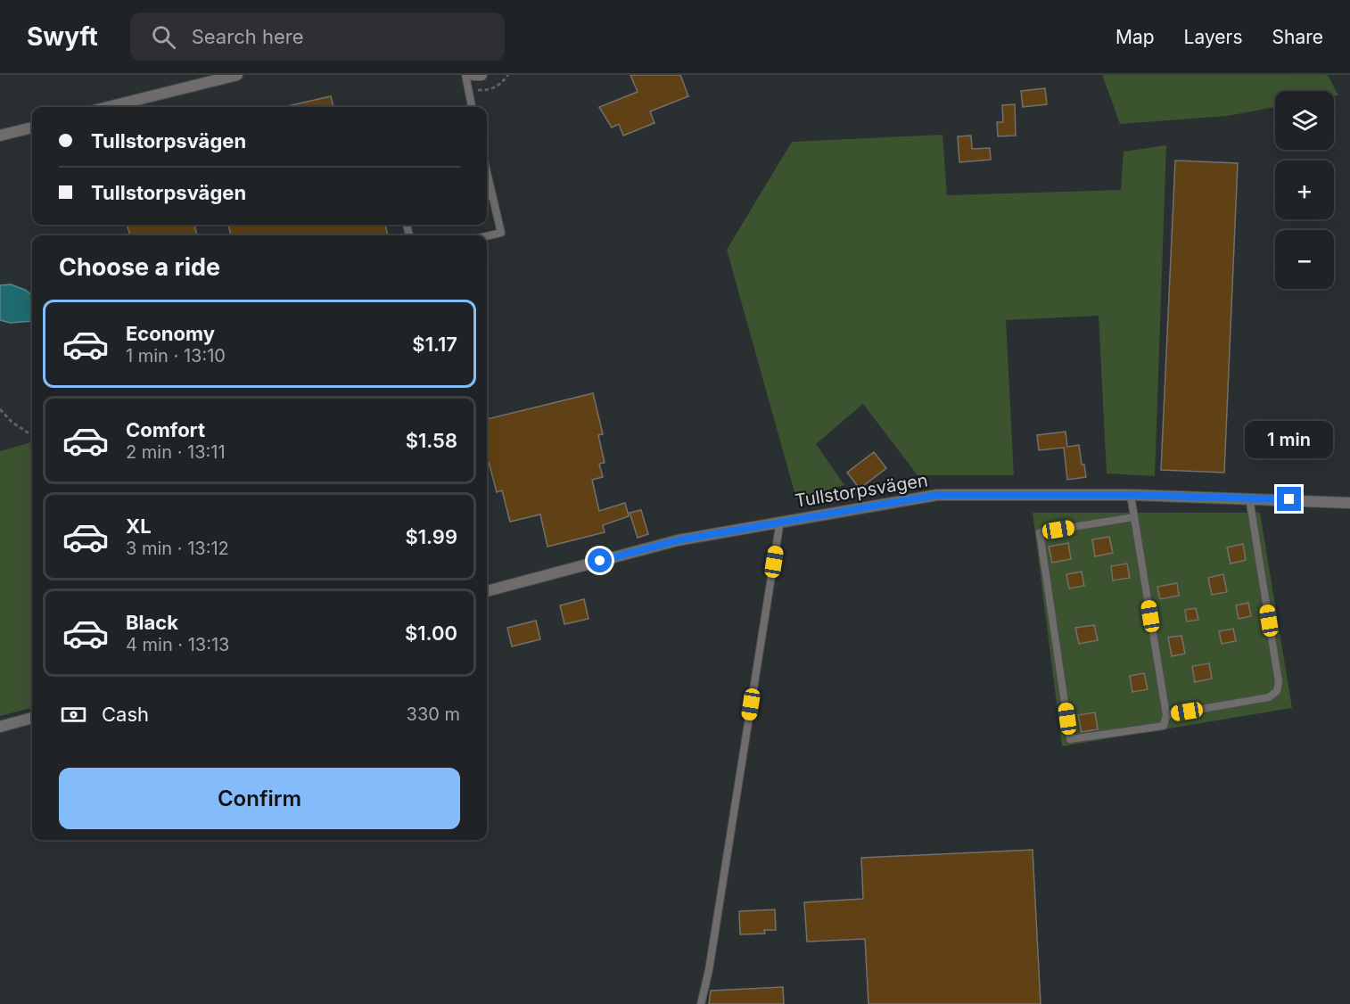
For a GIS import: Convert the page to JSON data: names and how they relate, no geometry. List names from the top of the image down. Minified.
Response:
{"streets":{"street":["Tullstorpsvägen"]},"page":{"header":"Swyft","search":"Search here","nav":["Map","Layers","Share"],"map_buttons":["+","−"],"banner":["Tullstorpsvägen","Tullstorpsvägen"],"heading":"Choose a ride","list":[{"name":"Economy","note":"1 min · 13:10","value":"$1.17"},{"name":"Comfort","note":"2 min · 13:11","value":"$1.58"},{"name":"XL","note":"3 min · 13:12","value":"$1.99"},{"name":"Black","note":"4 min · 13:13","value":"$1.00"}],"bubble":"1 min","pay":["Cash","330 m"],"buttons":"Confirm"}}
